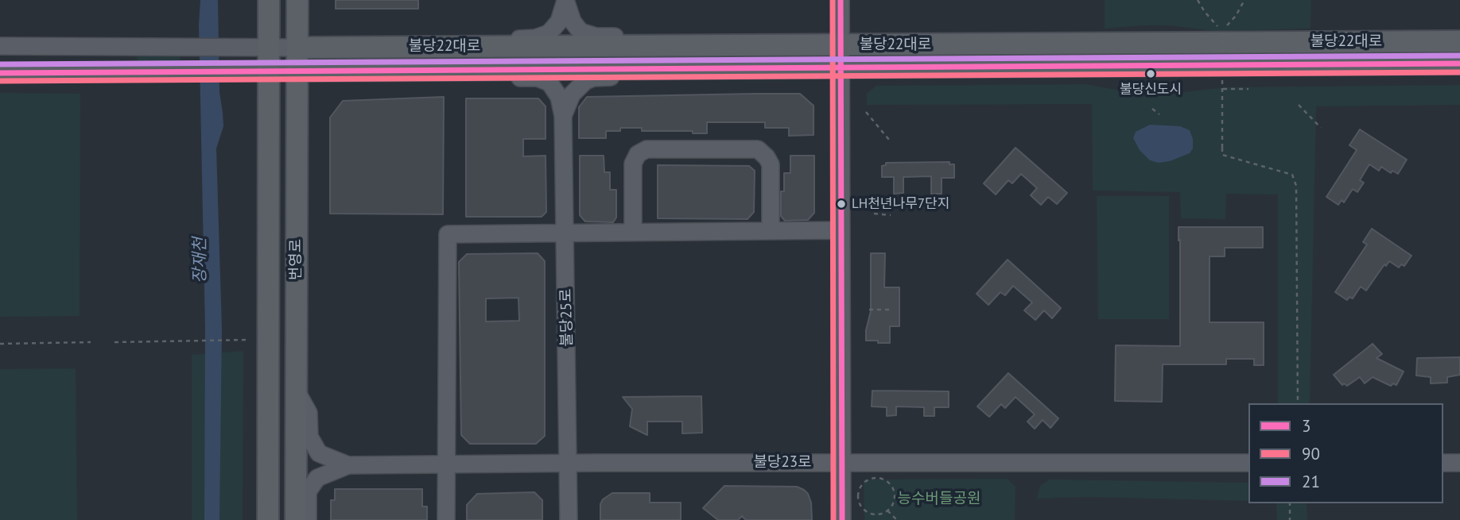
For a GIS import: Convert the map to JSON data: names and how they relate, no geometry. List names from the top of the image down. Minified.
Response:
{"streets":{"main road":["불당22대로","번영로"],"street":["불당25로","불당23로"]},"crossings":[["불당22대로","번영로"],["불당25로","불당23로"]],"water":["장재천"],"parks":["능수버들공원"],"places":["불당신도시","LH천년나무7단지"],"lines":["transit line 3","transit line 90","transit line 21"],"legend":["3","90","21"]}
